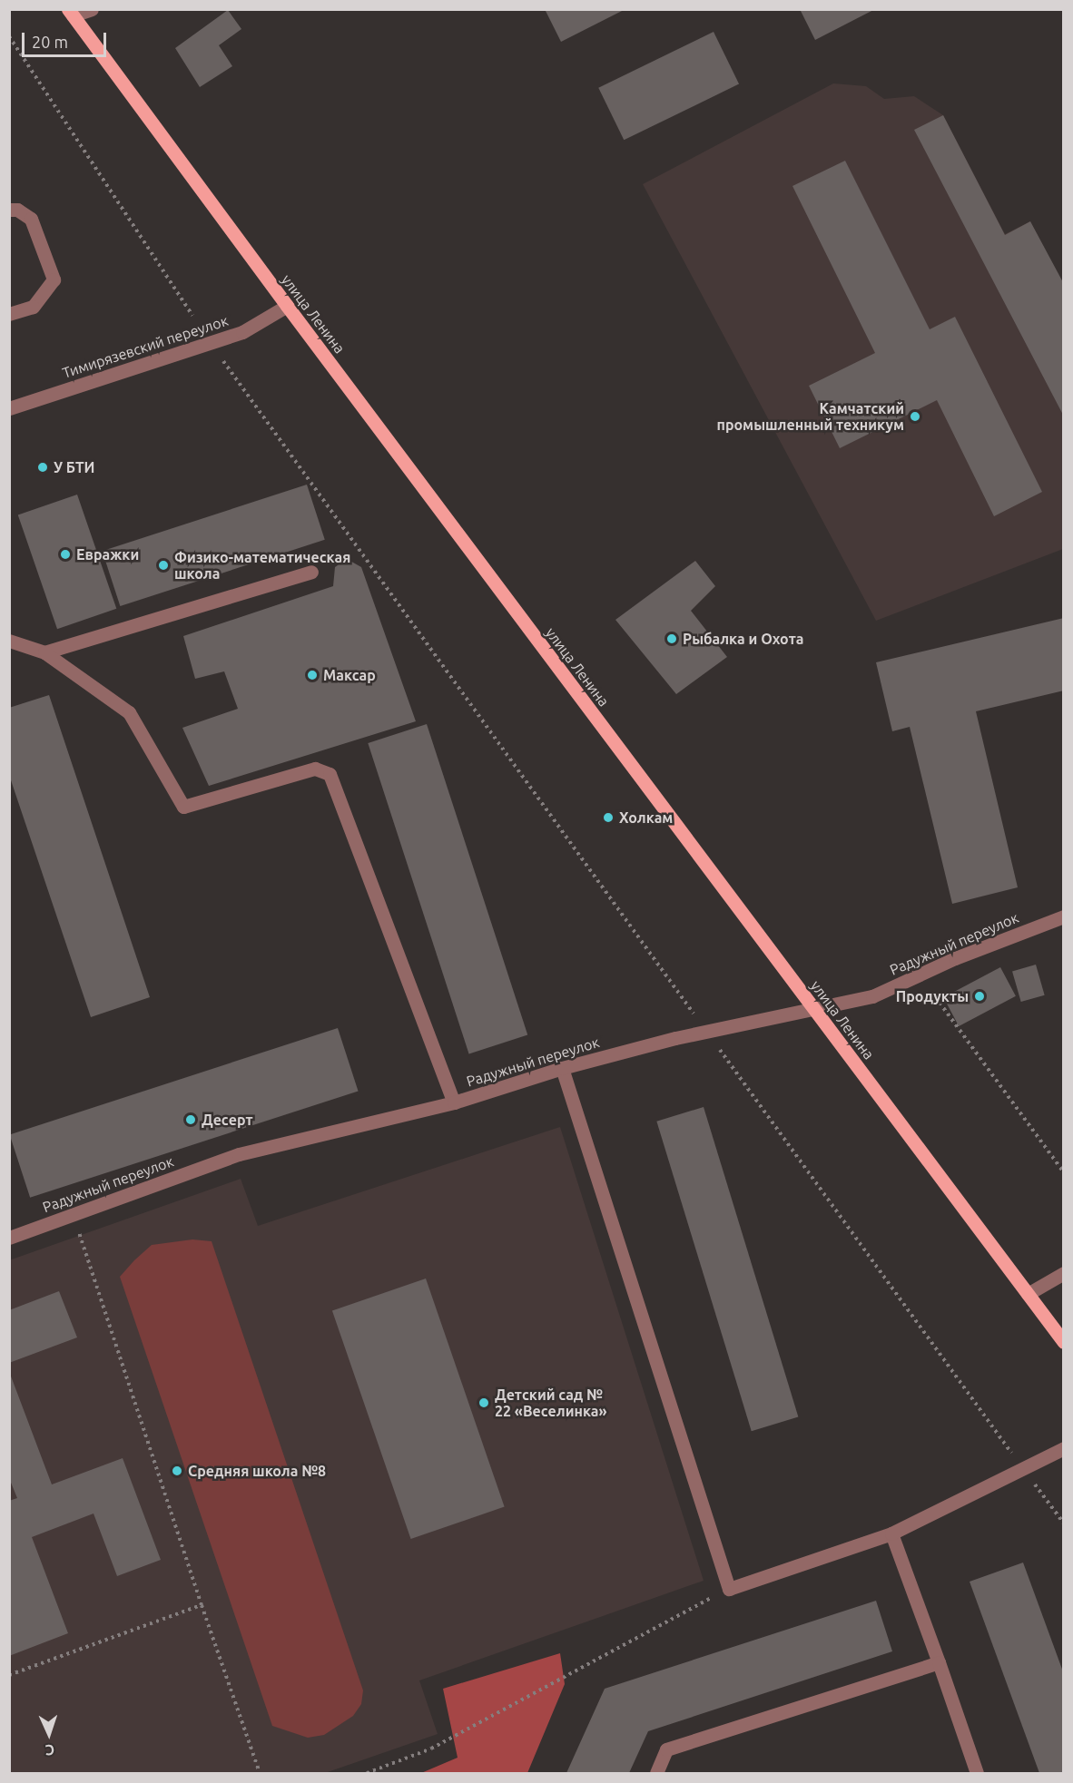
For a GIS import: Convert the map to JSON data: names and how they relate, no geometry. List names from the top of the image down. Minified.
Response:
{"streets":{"main road":["улица Ленина"],"street":["Тимирязевский переулок","Радужный переулок"]},"crossings":[["улица Ленина","Тимирязевский переулок"],["улица Ленина","Радужный переулок"]],"places":["Камчатский промышленный техникум","У БТИ","Евражки","Физико-математическая школа","Рыбалка и Охота","Максар","Холкам","Продукты","Десерт","Детский сад № 22 «Веселинка»","Средняя школа №8"],"scale_bar":"20 m","north":"bottom"}
